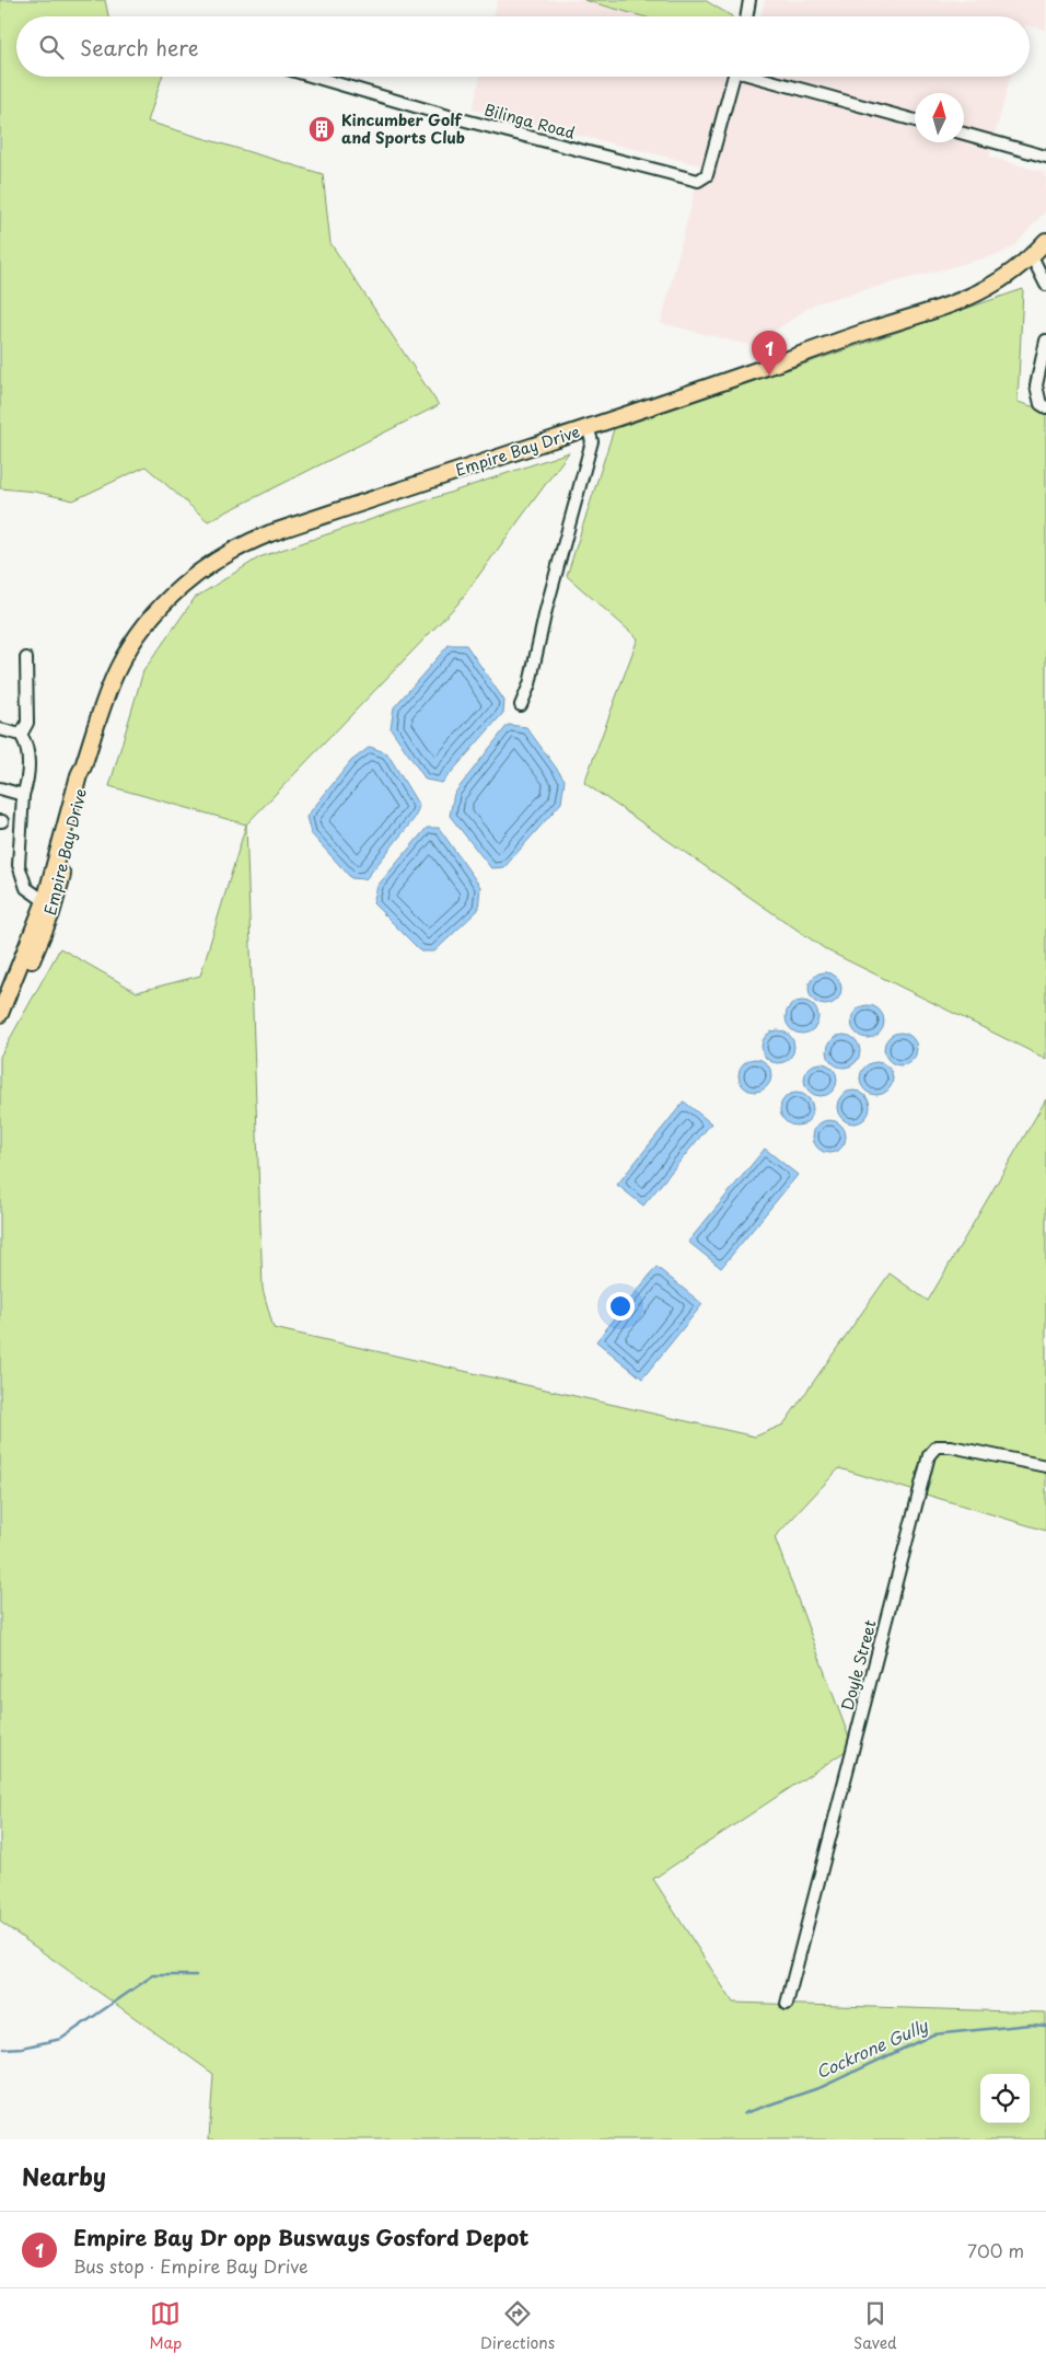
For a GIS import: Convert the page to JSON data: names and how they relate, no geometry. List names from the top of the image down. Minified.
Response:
{"streets":{"main road":["Empire Bay Drive"],"street":["Bilinga Road","Doyle Street"]},"water":["Cockrone Gully"],"places":{"building":["Kincumber Golf and Sports Club"]},"north":"top","page":{"search":"Search here","pins":"1","heading":"Nearby","list":[{"mark":"1","name":"Empire Bay Dr opp Busways Gosford Depot","note":"Bus stop · Empire Bay Drive","value":"700 m"}],"nav":["Map","Directions","Saved"]}}
